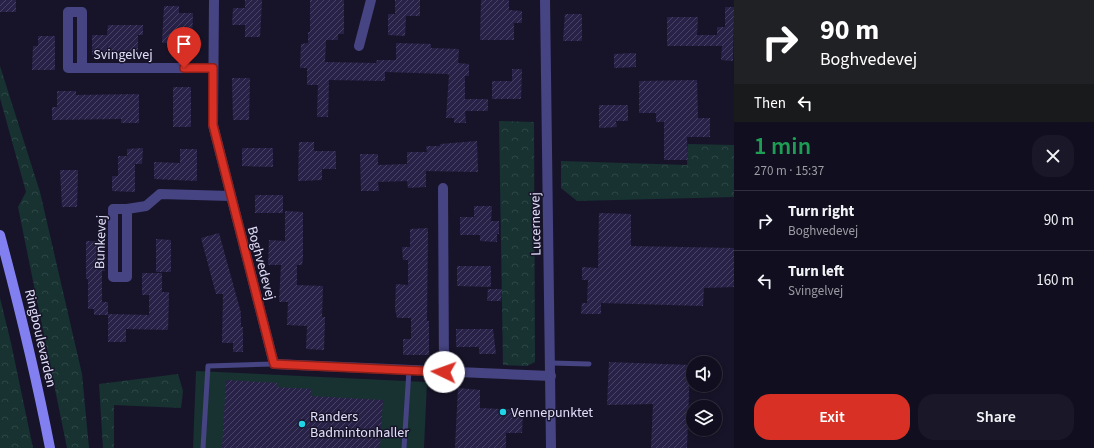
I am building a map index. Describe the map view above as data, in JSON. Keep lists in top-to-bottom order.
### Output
{
  "streets": {
    "main road": ["Ringboulevarden"],
    "street": [
      "Svingelvej",
      "Lucernevej",
      "Bunkevej",
      "Boghvedevej"
    ]
  },
  "crossings": [
    ["Svingelvej", "Boghvedevej"],
    ["Bunkevej", "Boghvedevej"]
  ],
  "places": ["Vennepunktet", "Randers Badmintonhaller"],
  "page": {
    "turn": ["90 m", "Boghvedevej"],
    "then": "Then",
    "heading": ["1 min", "270 m · 15:37"],
    "list": [
      {
        "name": "Turn right",
        "note": "Boghvedevej",
        "value": "90 m"
      },
      {
        "name": "Turn left",
        "note": "Svingelvej",
        "value": "160 m"
      }
    ],
    "buttons": ["Exit", "Share"]
  }
}
